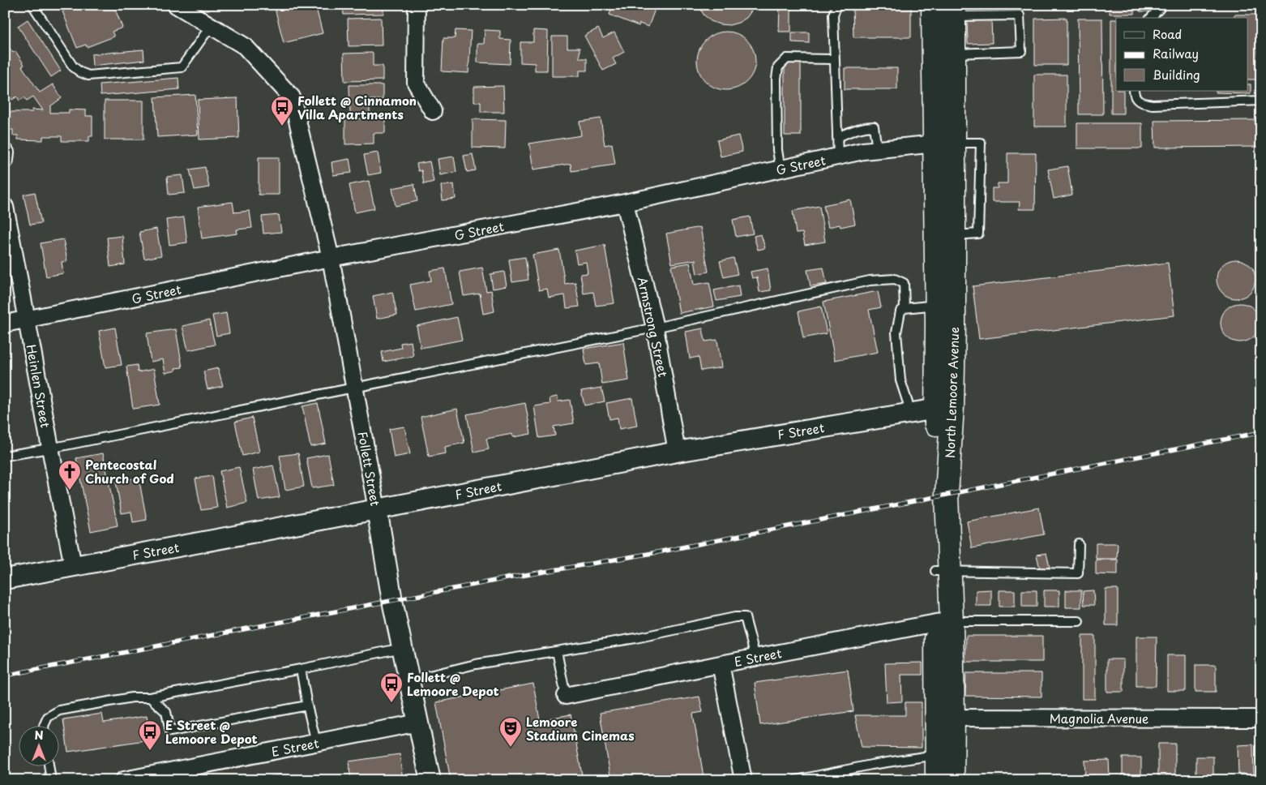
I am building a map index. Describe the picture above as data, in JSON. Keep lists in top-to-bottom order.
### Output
{
  "streets": {
    "main road": ["North Lemoore Avenue"],
    "street": [
      "G Street",
      "Armstrong Street",
      "Heinlen Street",
      "F Street",
      "Follett Street",
      "E Street",
      "Magnolia Avenue"
    ]
  },
  "crossings": [
    ["G Street", "Armstrong Street"],
    ["G Street", "Heinlen Street"],
    ["G Street", "North Lemoore Avenue"],
    ["G Street", "Follett Street"],
    ["Armstrong Street", "F Street"],
    ["Heinlen Street", "F Street"],
    ["North Lemoore Avenue", "F Street"],
    ["North Lemoore Avenue", "E Street"],
    ["North Lemoore Avenue", "Magnolia Avenue"],
    ["F Street", "Follett Street"],
    ["Follett Street", "E Street"]
  ],
  "places": {
    "bus stop": ["Follett @ Cinnamon Villa Apartments", "Follett @ Lemoore Depot", "E Street @ Lemoore Depot"],
    "church": ["Pentecostal Church of God"],
    "theatre": ["Lemoore Stadium Cinemas"]
  },
  "legend": ["Road", "Railway", "Building"],
  "north": "top"
}
